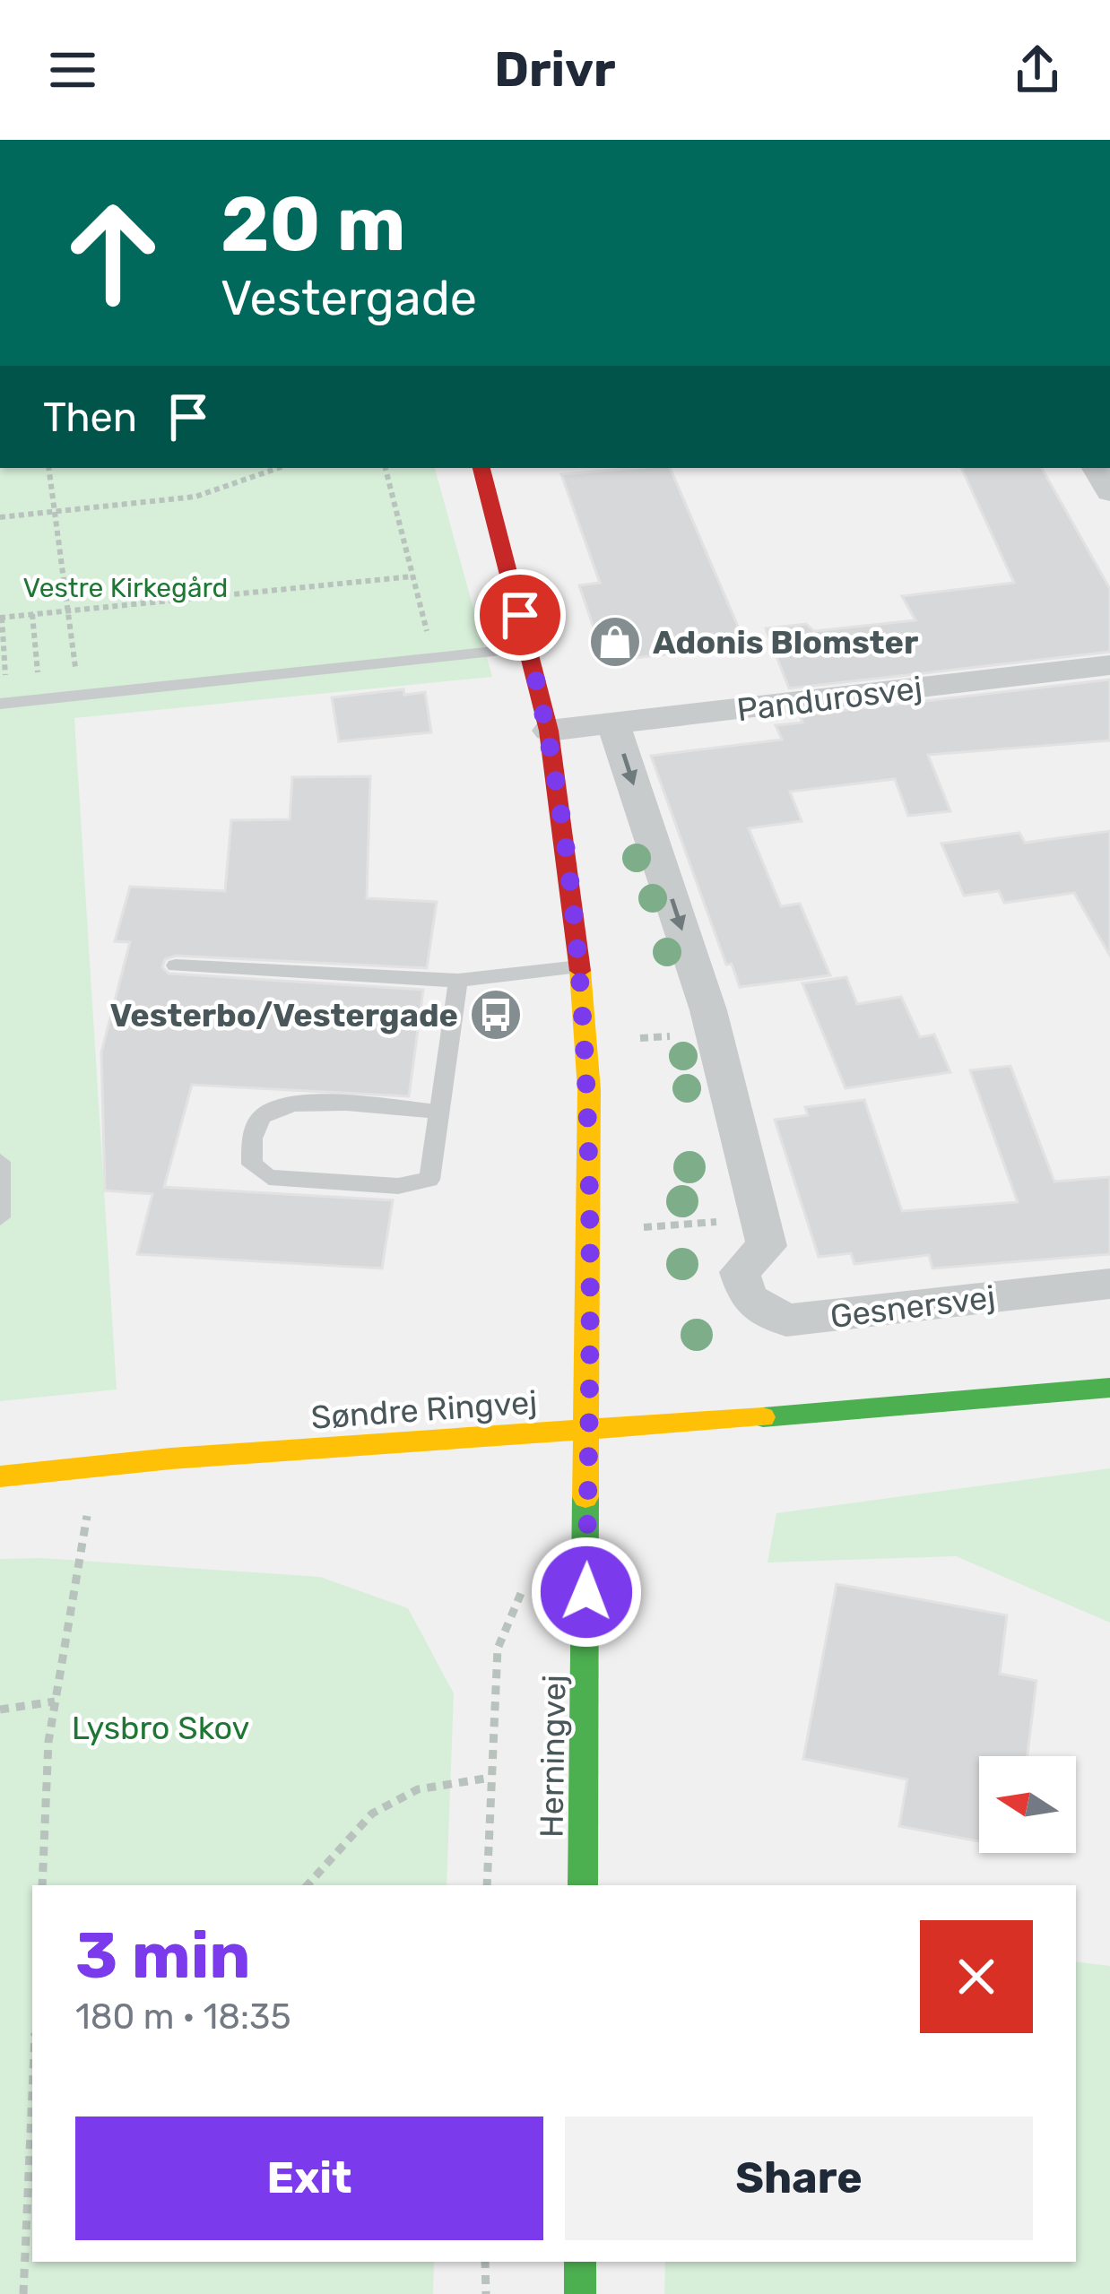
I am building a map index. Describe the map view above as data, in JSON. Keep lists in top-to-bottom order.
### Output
{
  "streets": {
    "street": [
      "Pandurosvej",
      "Gesnersvej",
      "Søndre Ringvej",
      "Herningvej"
    ]
  },
  "crossings": [
    ["Pandurosvej", "Herningvej"],
    ["Søndre Ringvej", "Herningvej"]
  ],
  "parks": ["Vestre Kirkegård", "Lysbro Skov"],
  "places": {
    "shop": ["Adonis Blomster"],
    "bus stop": ["Vesterbo/Vestergade"]
  },
  "north": "left",
  "page": {
    "header": "Drivr",
    "turn": ["20 m", "Vestergade"],
    "then": "Then",
    "heading": ["3 min", "180 m · 18:35"],
    "buttons": ["Exit", "Share"]
  }
}
